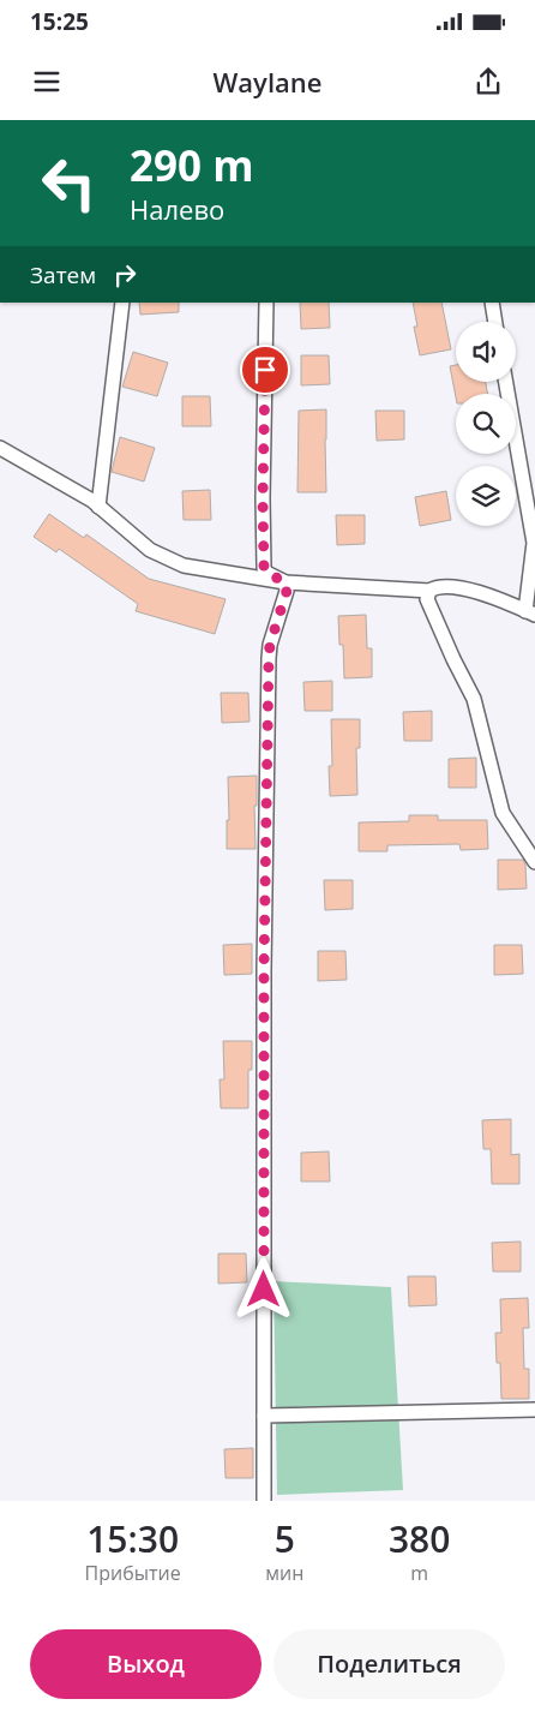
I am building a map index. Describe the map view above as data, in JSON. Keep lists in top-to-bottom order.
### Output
{
  "page": {
    "status": "15:25",
    "header": "Waylane",
    "turn": ["290 m", "Налево"],
    "then": "Затем",
    "eta": [
      "15:30",
      "Прибытие",
      "5",
      "мин",
      "380",
      "m"
    ],
    "buttons": ["Выход", "Поделиться"]
  }
}
